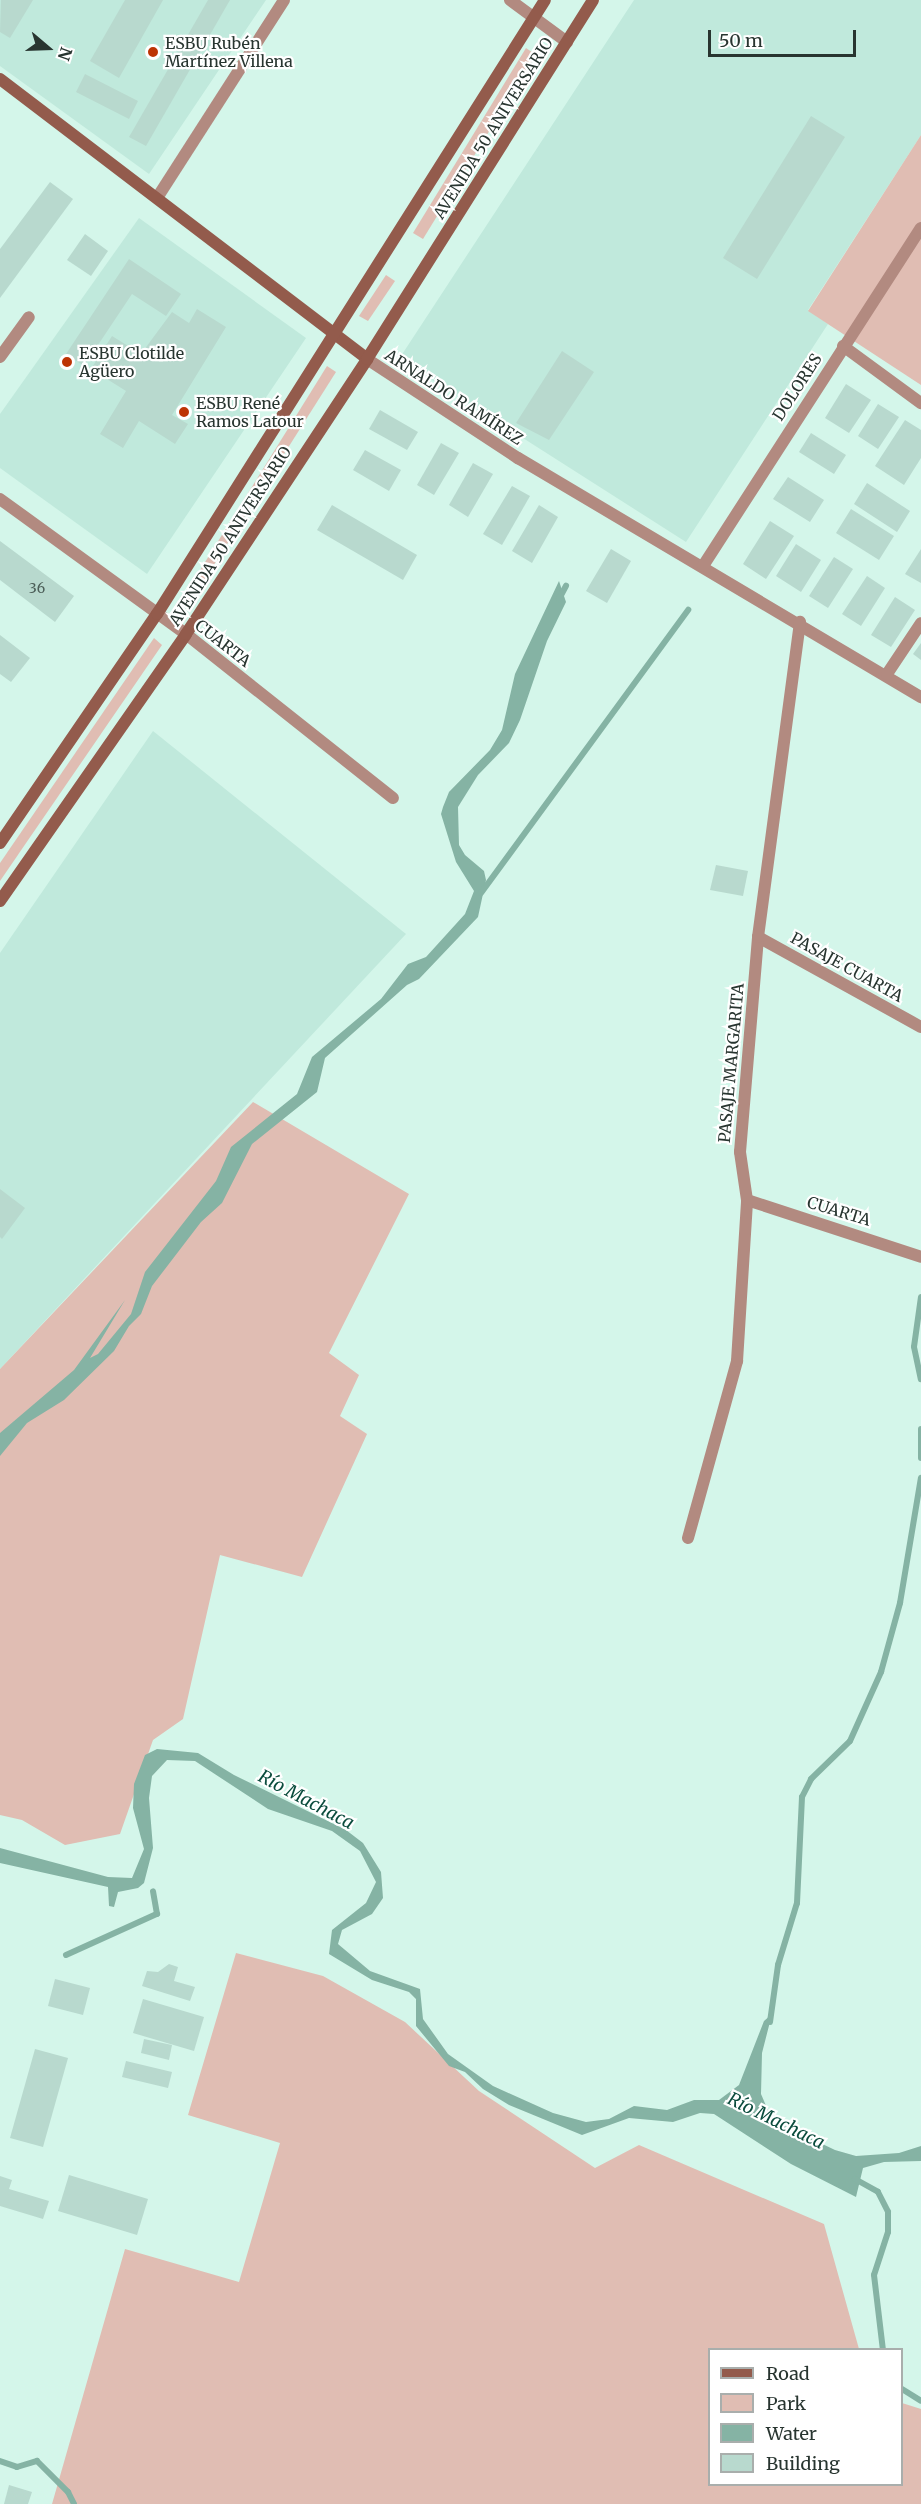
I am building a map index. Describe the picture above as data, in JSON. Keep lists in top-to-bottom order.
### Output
{
  "streets": {
    "main road": ["AVENIDA 50 ANIVERSARIO", "ARNALDO RAMÍREZ"],
    "street": [
      "DOLORES",
      "CUARTA",
      "PASAJE CUARTA",
      "PASAJE MARGARITA"
    ]
  },
  "crossings": [
    ["AVENIDA 50 ANIVERSARIO", "ARNALDO RAMÍREZ"],
    ["AVENIDA 50 ANIVERSARIO", "CUARTA"],
    ["DOLORES", "ARNALDO RAMÍREZ"],
    ["ARNALDO RAMÍREZ", "PASAJE MARGARITA"],
    ["CUARTA", "PASAJE MARGARITA"],
    ["PASAJE CUARTA", "PASAJE MARGARITA"]
  ],
  "water": ["Río Machaca"],
  "places": ["ESBU Rubén Martínez Villena", "ESBU Clotilde Agüero", "ESBU René Ramos Latour"],
  "house_numbers": ["36"],
  "legend": [
    "Road",
    "Park",
    "Water",
    "Building"
  ],
  "scale_bar": "50 m",
  "north": "right"
}
